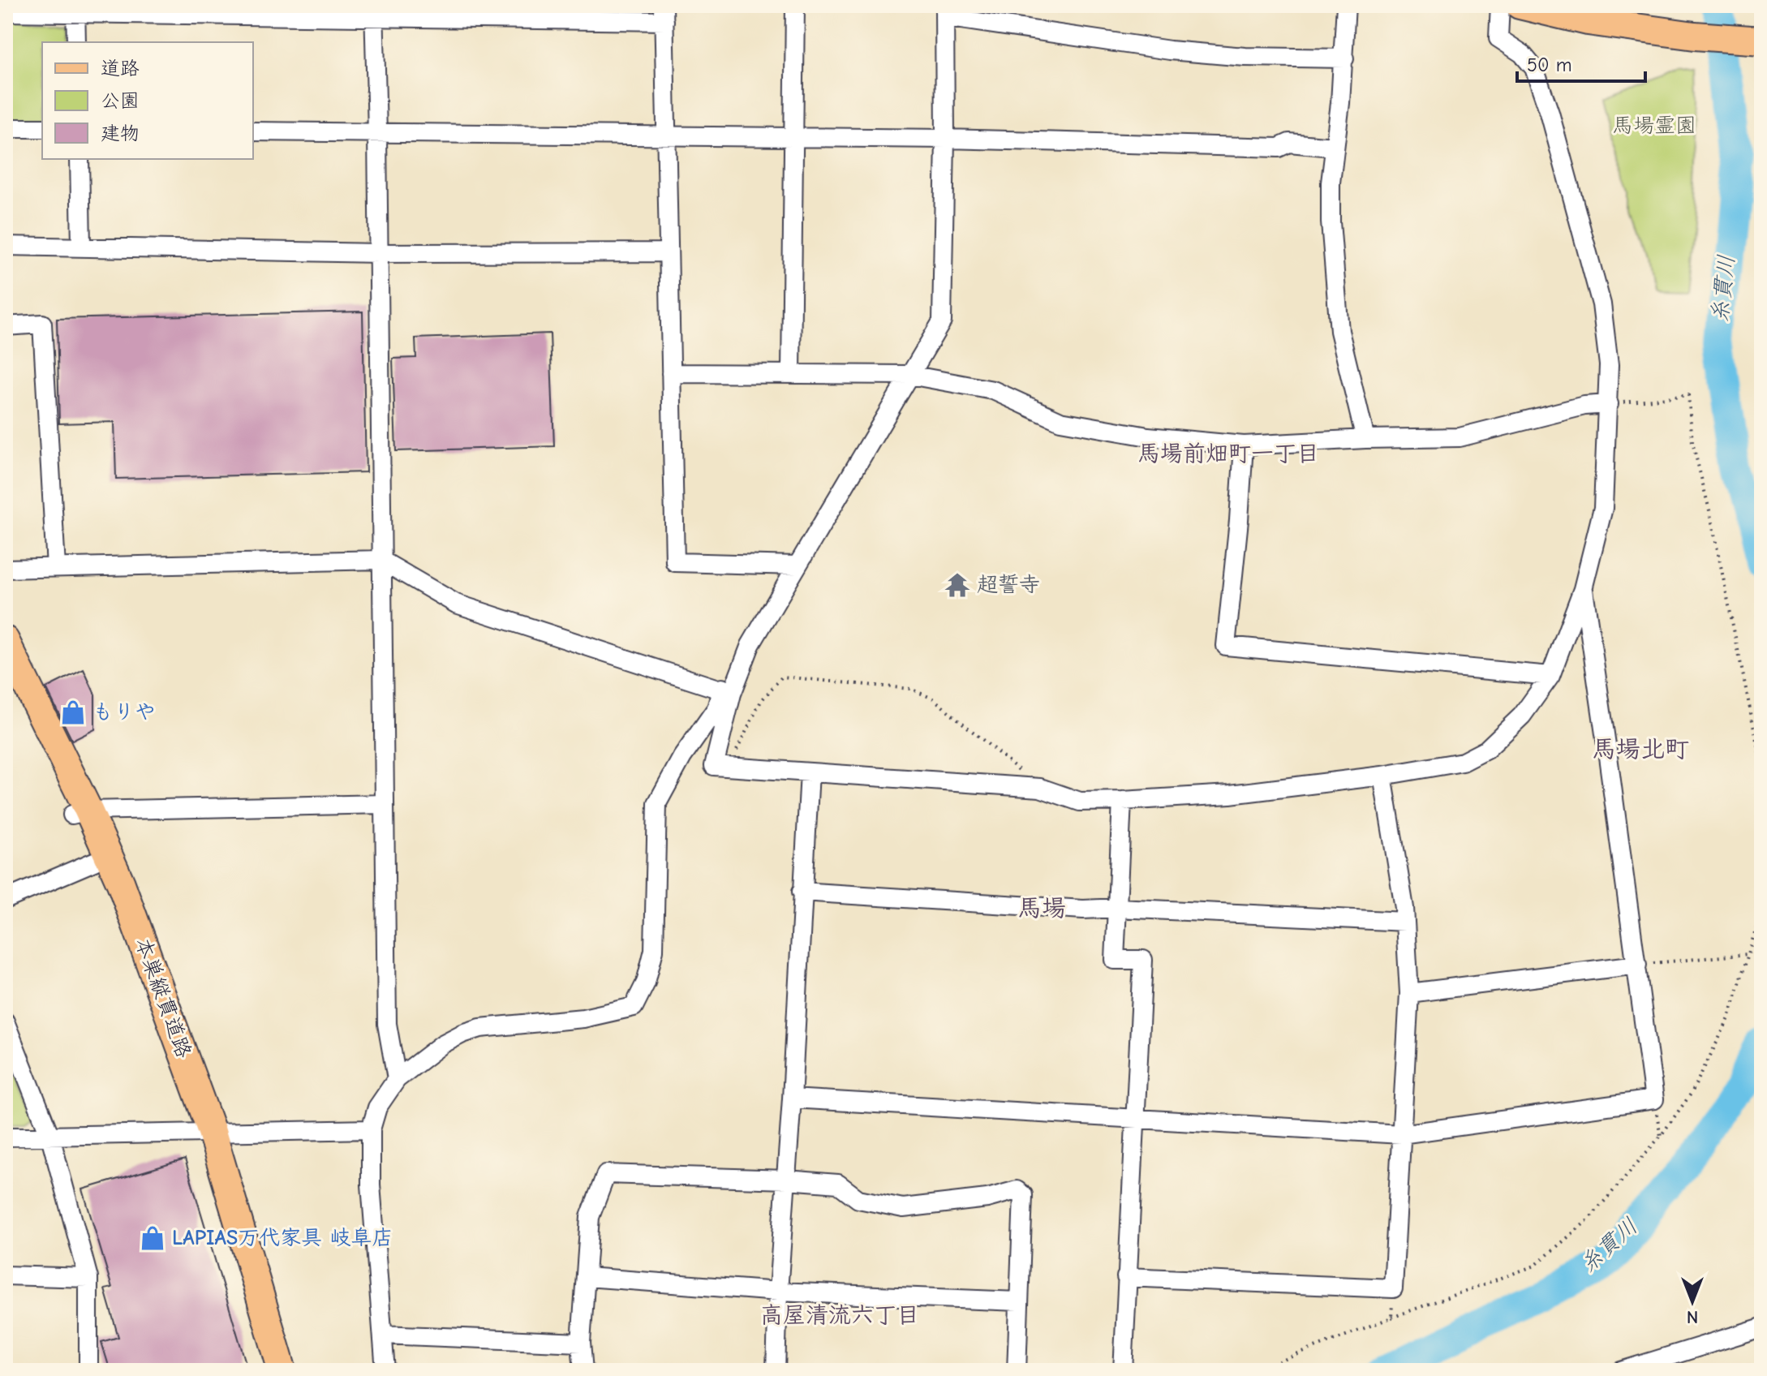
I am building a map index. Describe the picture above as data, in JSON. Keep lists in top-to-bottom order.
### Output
{
  "streets": {
    "main road": ["本巣縦貫道路"]
  },
  "districts": [
    "馬場前畑町一丁目",
    "馬場北町",
    "馬場",
    "高屋清流六丁目"
  ],
  "water": ["糸貫川"],
  "parks": ["馬場霊園"],
  "places": {
    "temple": ["超誓寺"],
    "shop": ["もりや", "LAPIAS万代家具 岐阜店"]
  },
  "legend": ["道路", "公園", "建物"],
  "scale_bar": "50 m",
  "north": "bottom"
}
